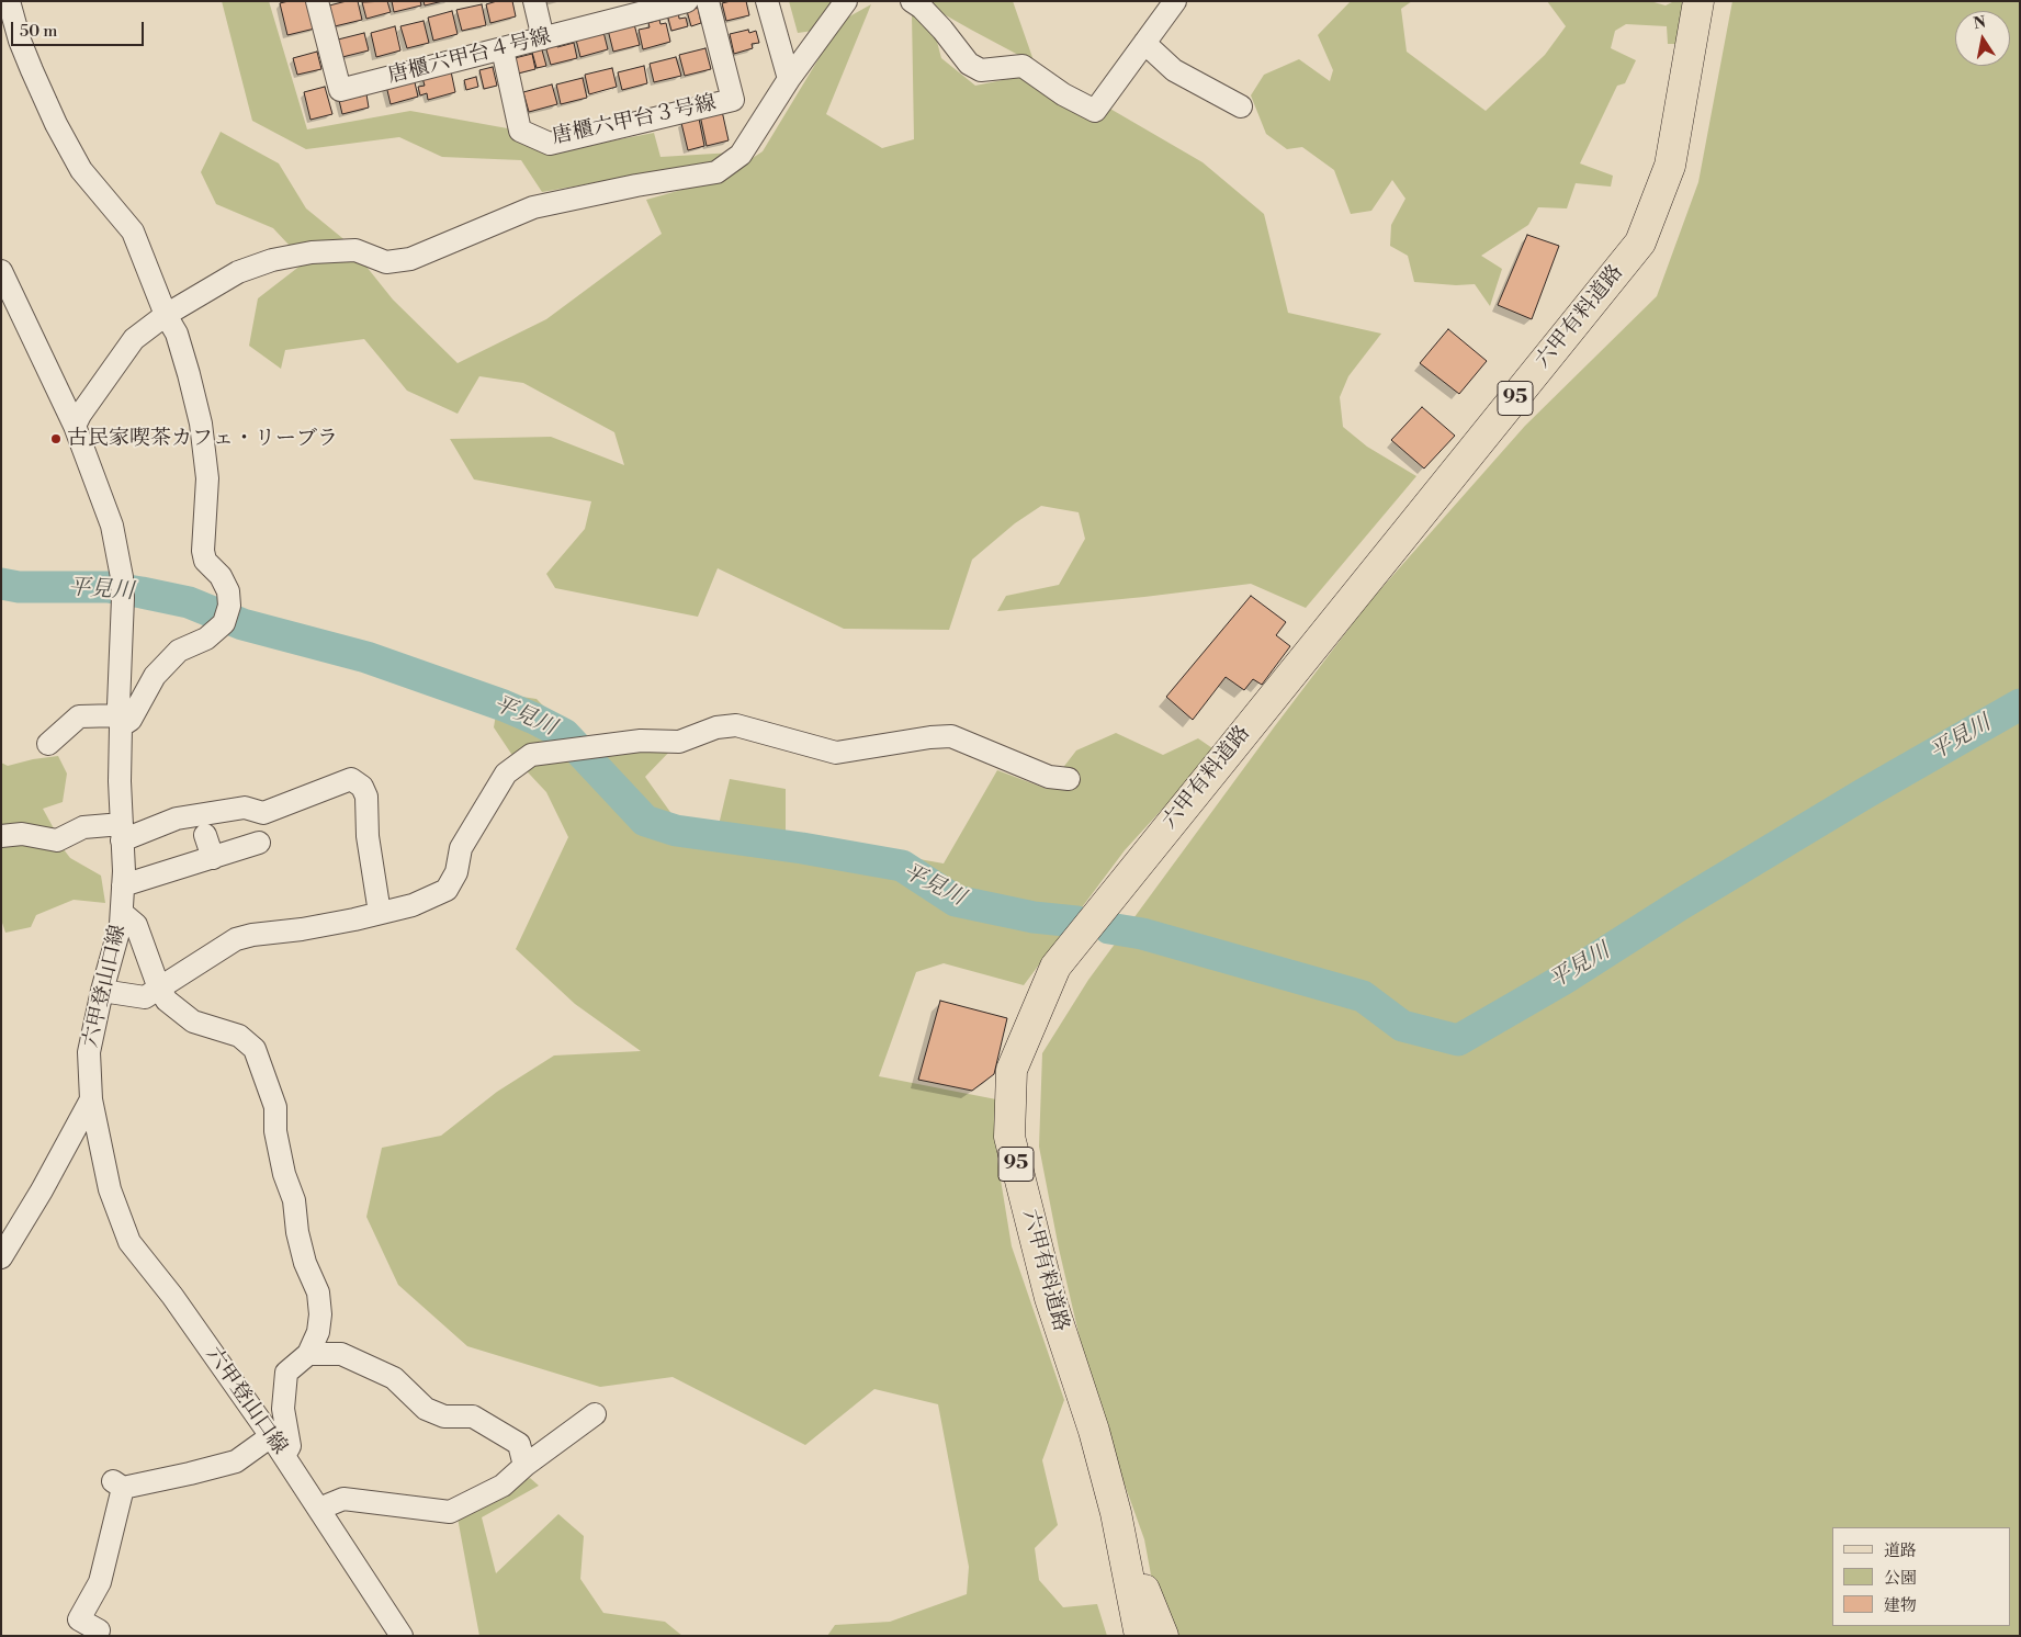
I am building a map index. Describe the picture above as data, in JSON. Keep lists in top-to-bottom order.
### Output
{
  "streets": {
    "main road": ["六甲有料道路", "95"],
    "street": ["唐櫃六甲台４号線", "唐櫃六甲台３号線", "六甲登山口線"]
  },
  "crossings": [
    ["唐櫃六甲台４号線", "唐櫃六甲台３号線"],
    ["六甲有料道路", "95"]
  ],
  "water": ["平見川"],
  "places": ["古民家喫茶カフェ・リーブラ"],
  "legend": ["道路", "公園", "建物"],
  "scale_bar": "50 m",
  "north": "top"
}
